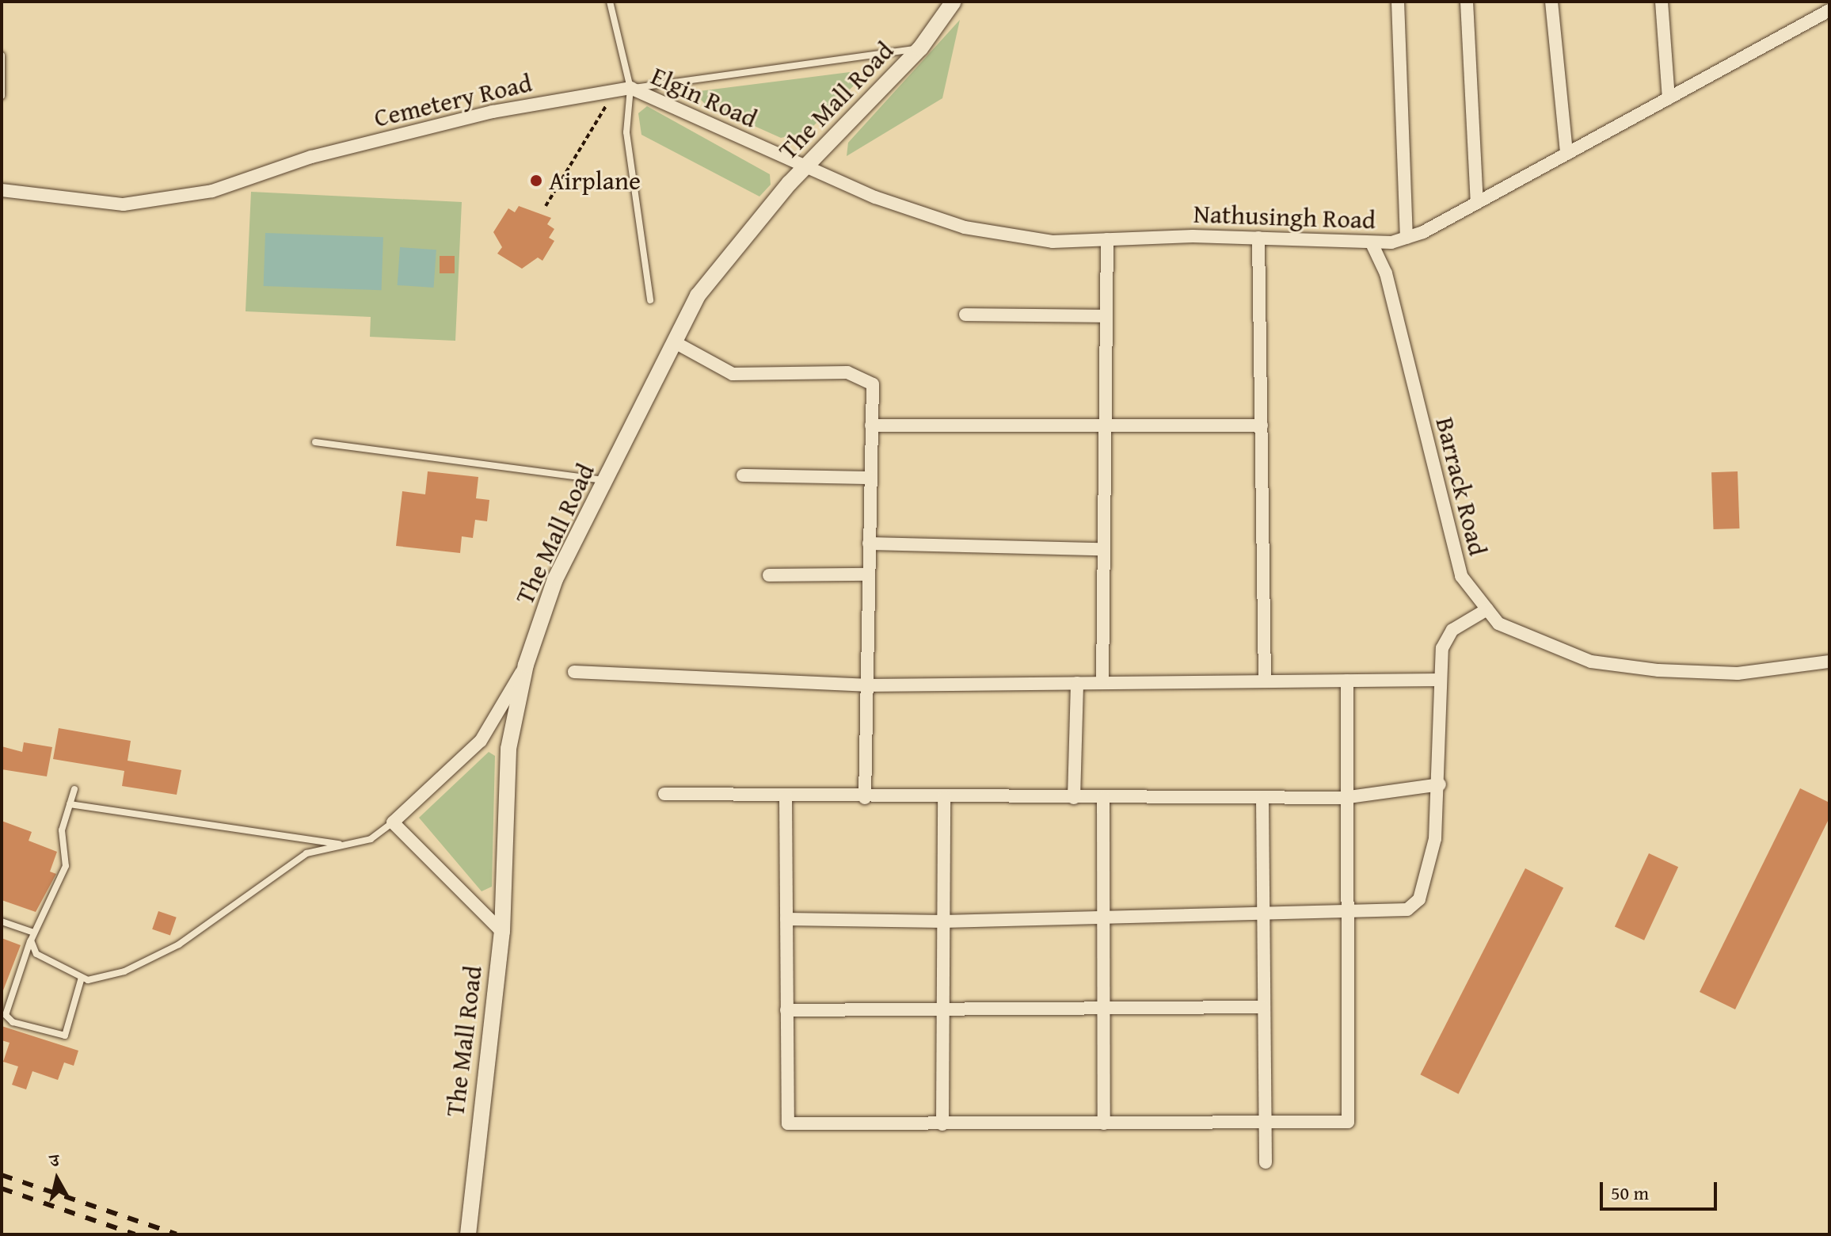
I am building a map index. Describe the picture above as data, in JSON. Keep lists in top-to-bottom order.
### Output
{
  "streets": {
    "street": [
      "Elgin Road",
      "Cemetery Road",
      "The Mall Road",
      "Nathusingh Road",
      "Barrack Road"
    ]
  },
  "crossings": [
    ["Elgin Road", "Cemetery Road"],
    ["Elgin Road", "The Mall Road"],
    ["Elgin Road", "Nathusingh Road"],
    ["Cemetery Road", "The Mall Road"],
    ["The Mall Road", "Nathusingh Road"],
    ["Nathusingh Road", "Barrack Road"]
  ],
  "places": ["Airplane"],
  "scale_bar": "50 m",
  "north": "top"
}
